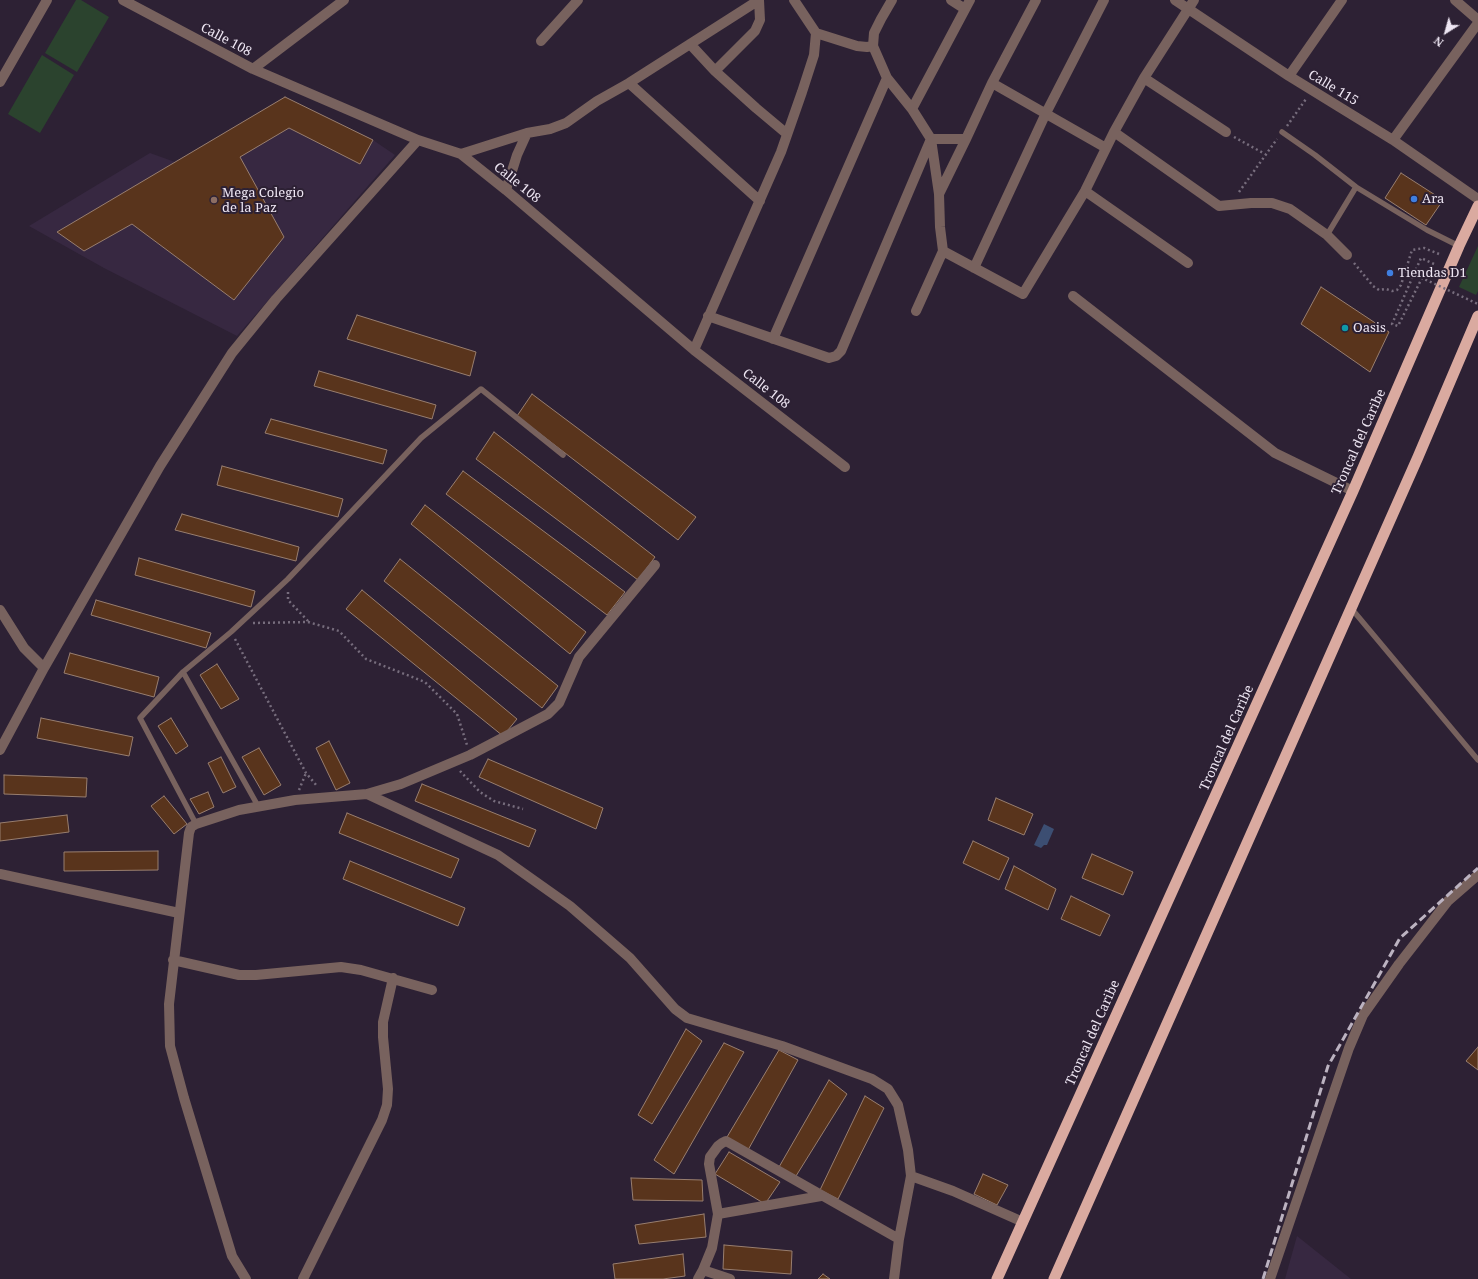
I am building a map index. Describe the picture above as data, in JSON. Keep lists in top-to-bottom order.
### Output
{
  "streets": {
    "highway": ["Troncal del Caribe"],
    "street": ["Calle 108", "Calle 115"]
  },
  "places": [
    "Ara",
    "Mega Colegio de la Paz",
    "Tiendas D1",
    "Oasis"
  ],
  "north": "bottom left"
}
